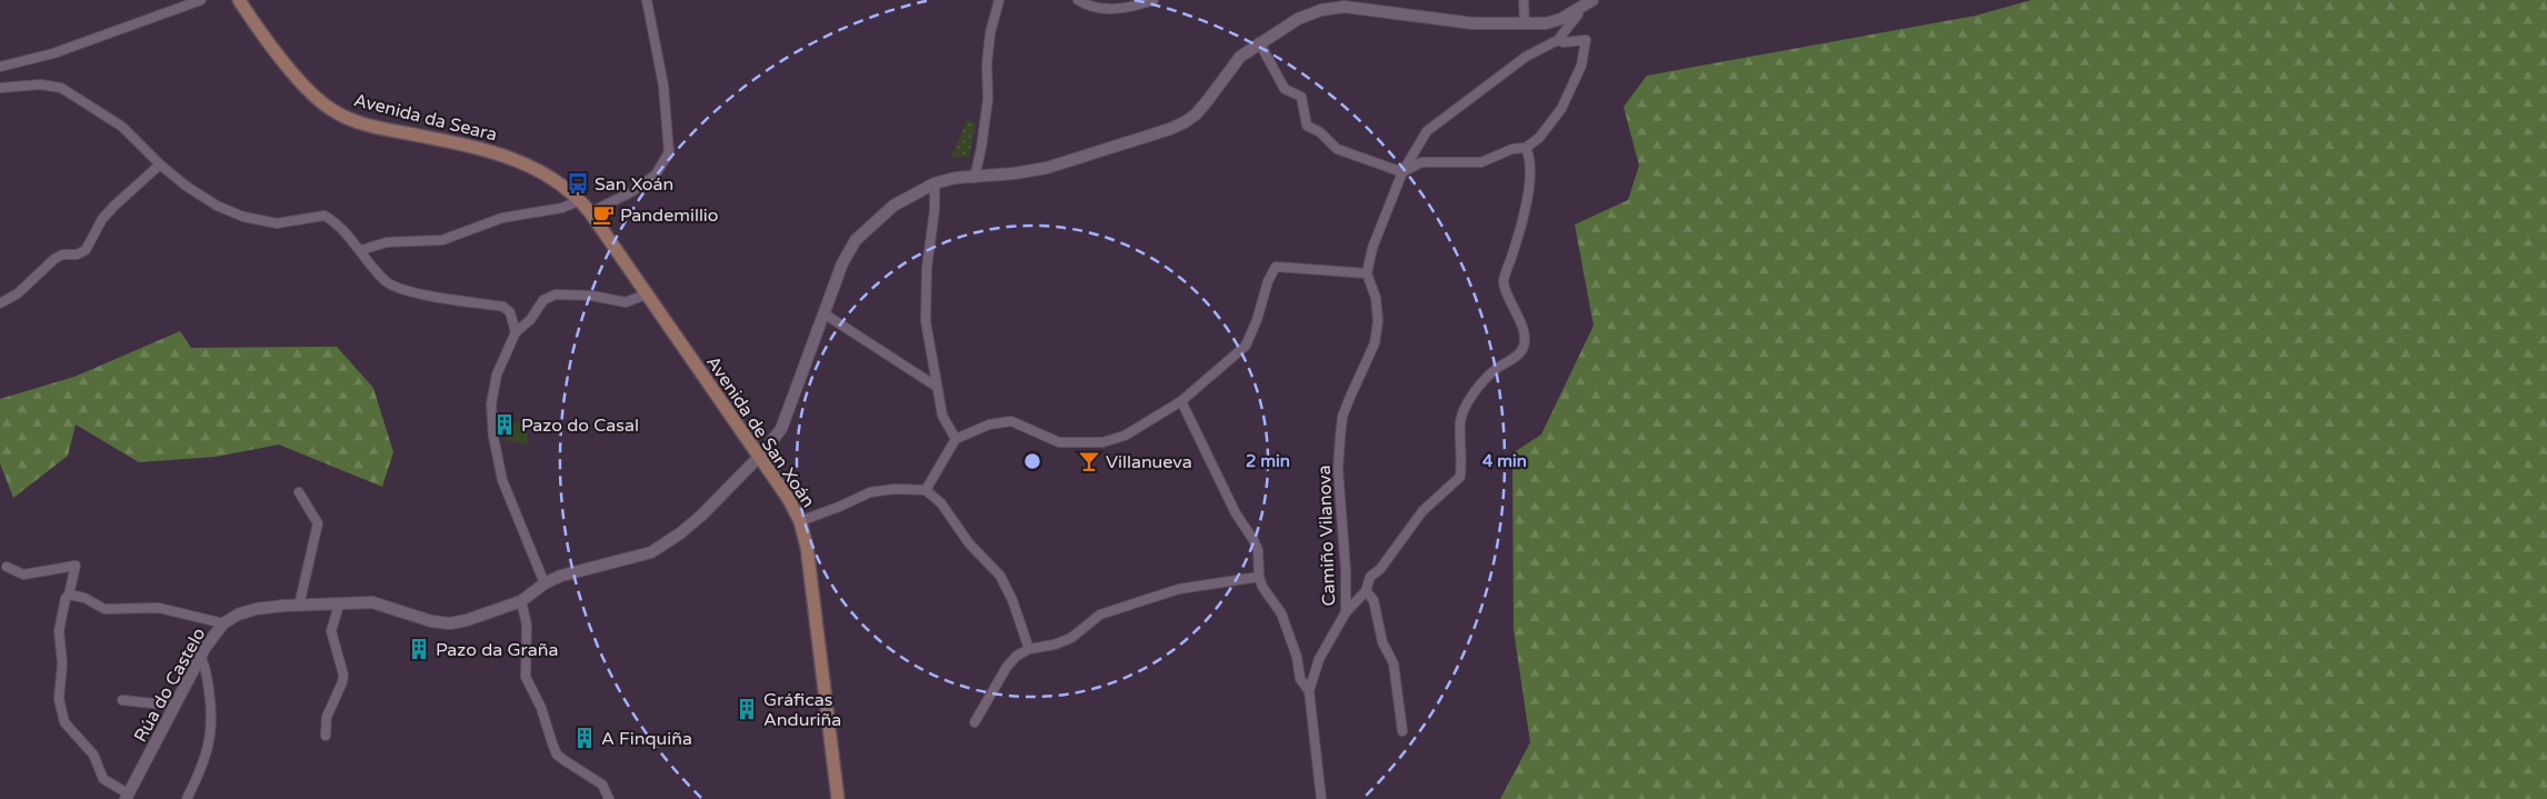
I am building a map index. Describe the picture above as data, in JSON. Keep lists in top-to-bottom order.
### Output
{
  "streets": {
    "main road": ["Avenida da Seara", "Avenida de San Xoán"],
    "street": ["Camiño Vilanova", "Rúa do Castelo"]
  },
  "crossings": [
    ["Avenida da Seara", "Avenida de San Xoán"],
    ["Avenida de San Xoán", "Rúa do Castelo"]
  ],
  "places": {
    "bus stop": ["San Xoán"],
    "cafe": ["Pandemillio"],
    "building": [
      "Pazo do Casal",
      "Pazo da Graña",
      "Gráficas Anduriña",
      "A Finquiña"
    ],
    "bar": ["Villanueva"]
  },
  "rings": ["2 min", "4 min"]
}
